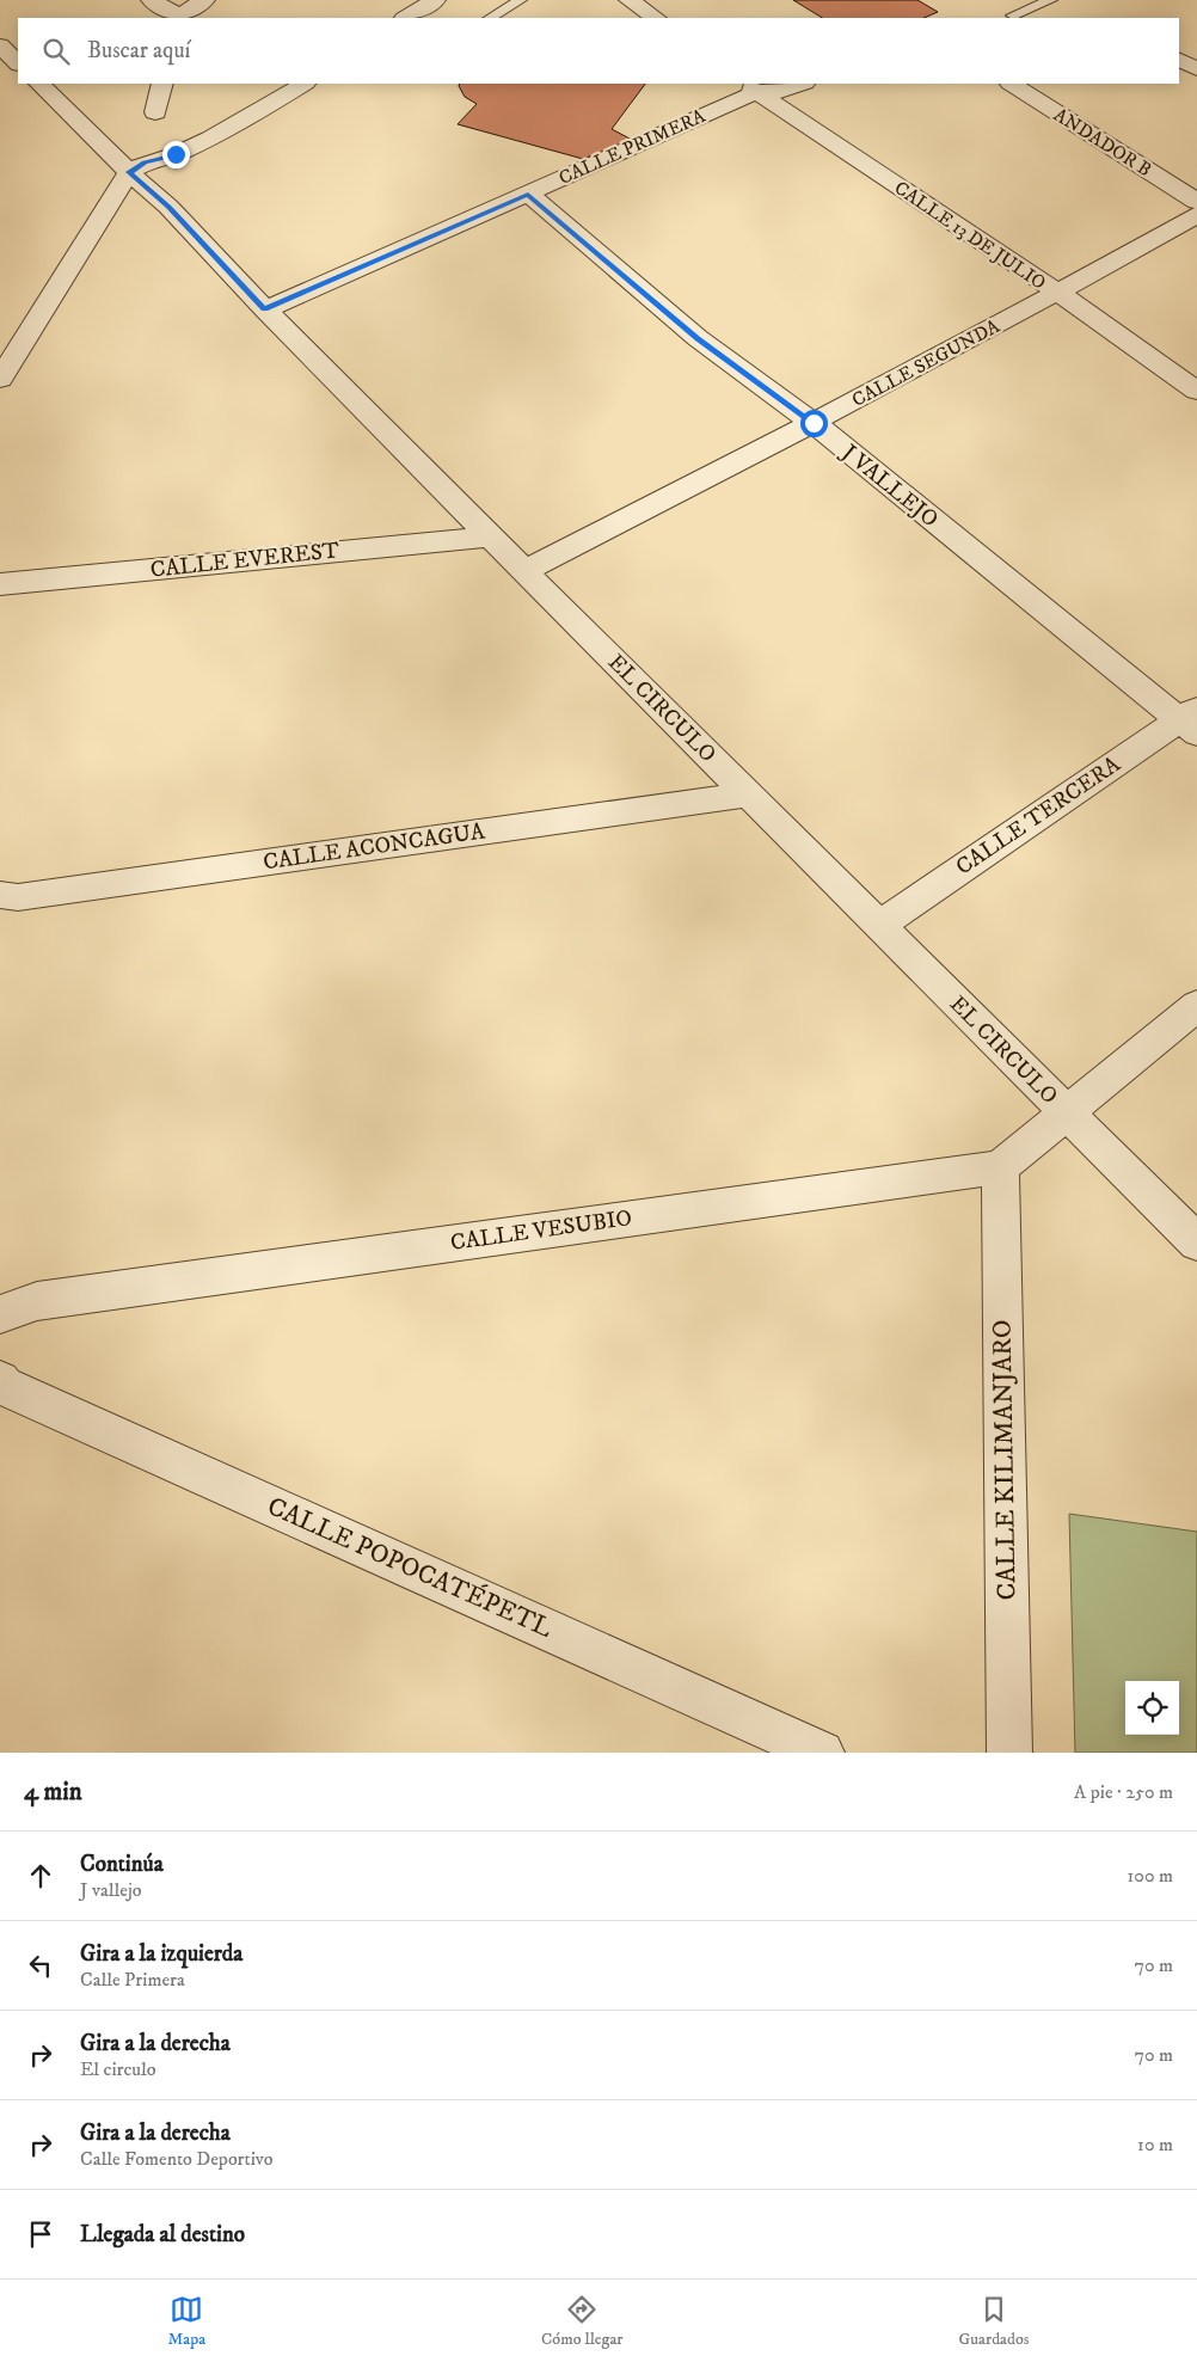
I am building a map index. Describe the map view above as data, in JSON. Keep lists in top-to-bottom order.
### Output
{
  "streets": {
    "street": [
      "ANDADOR B",
      "CALLE PRIMERA",
      "CALLE 13 DE JULIO",
      "CALLE SEGUNDA",
      "J VALLEJO",
      "CALLE EVEREST",
      "EL CIRCULO",
      "CALLE TERCERA",
      "CALLE ACONCAGUA",
      "CALLE VESUBIO",
      "CALLE KILIMANJARO",
      "CALLE POPOCATÉPETL"
    ]
  },
  "crossings": [
    ["CALLE PRIMERA", "CALLE 13 DE JULIO"],
    ["CALLE PRIMERA", "J VALLEJO"],
    ["CALLE PRIMERA", "EL CIRCULO"],
    ["CALLE 13 DE JULIO", "CALLE SEGUNDA"],
    ["CALLE SEGUNDA", "J VALLEJO"],
    ["CALLE SEGUNDA", "EL CIRCULO"],
    ["J VALLEJO", "CALLE TERCERA"],
    ["CALLE EVEREST", "EL CIRCULO"],
    ["EL CIRCULO", "CALLE TERCERA"],
    ["EL CIRCULO", "CALLE ACONCAGUA"],
    ["CALLE VESUBIO", "CALLE KILIMANJARO"]
  ],
  "page": {
    "search": "Buscar aquí",
    "heading": ["4 min", "A pie · 250 m"],
    "list": [
      ["Continúa", "J vallejo", "100 m"],
      ["Gira a la izquierda", "Calle Primera", "70 m"],
      ["Gira a la derecha", "El circulo", "70 m"],
      ["Gira a la derecha", "Calle Fomento Deportivo", "10 m"],
      "Llegada al destino"
    ],
    "nav": ["Mapa", "Cómo llegar", "Guardados"]
  }
}
